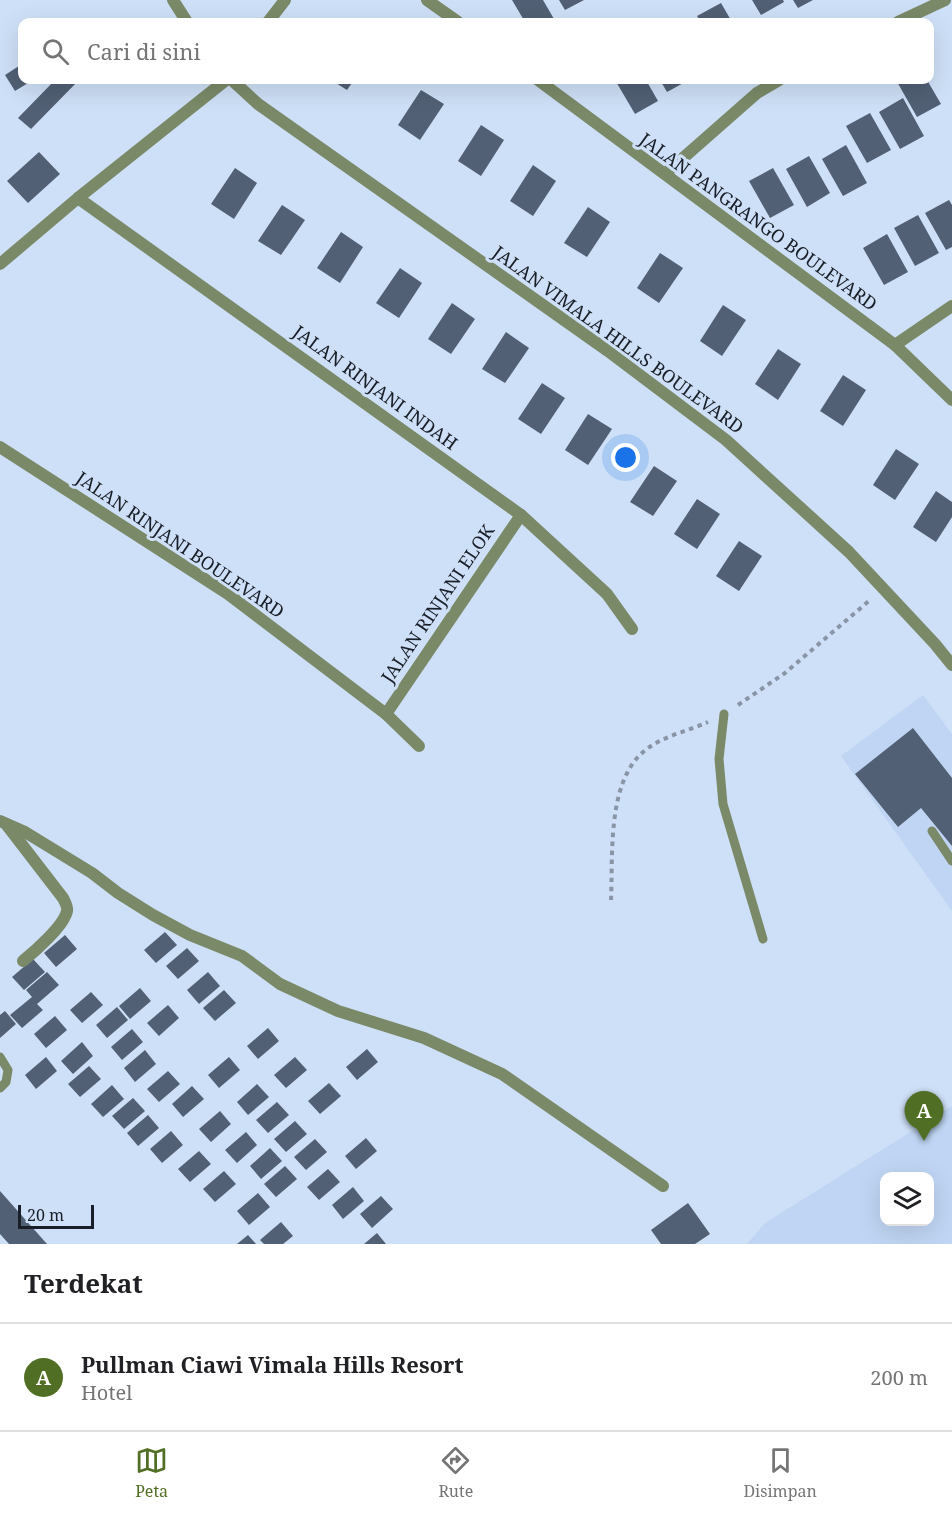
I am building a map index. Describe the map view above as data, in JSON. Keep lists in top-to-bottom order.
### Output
{
  "streets": {
    "street": [
      "JALAN PANGRANGO BOULEVARD",
      "JALAN VIMALA HILLS BOULEVARD",
      "JALAN RINJANI INDAH",
      "JALAN RINJANI BOULEVARD",
      "JALAN RINJANI ELOK"
    ]
  },
  "crossings": [
    ["JALAN RINJANI INDAH", "JALAN RINJANI ELOK"],
    ["JALAN RINJANI BOULEVARD", "JALAN RINJANI ELOK"]
  ],
  "scale_bar": "20 m",
  "page": {
    "search": "Cari di sini",
    "pins": "A",
    "scale": "20 m",
    "heading": "Terdekat",
    "list": [
      {
        "mark": "A",
        "name": "Pullman Ciawi Vimala Hills Resort",
        "note": "Hotel",
        "value": "200 m"
      }
    ],
    "nav": ["Peta", "Rute", "Disimpan"]
  }
}
